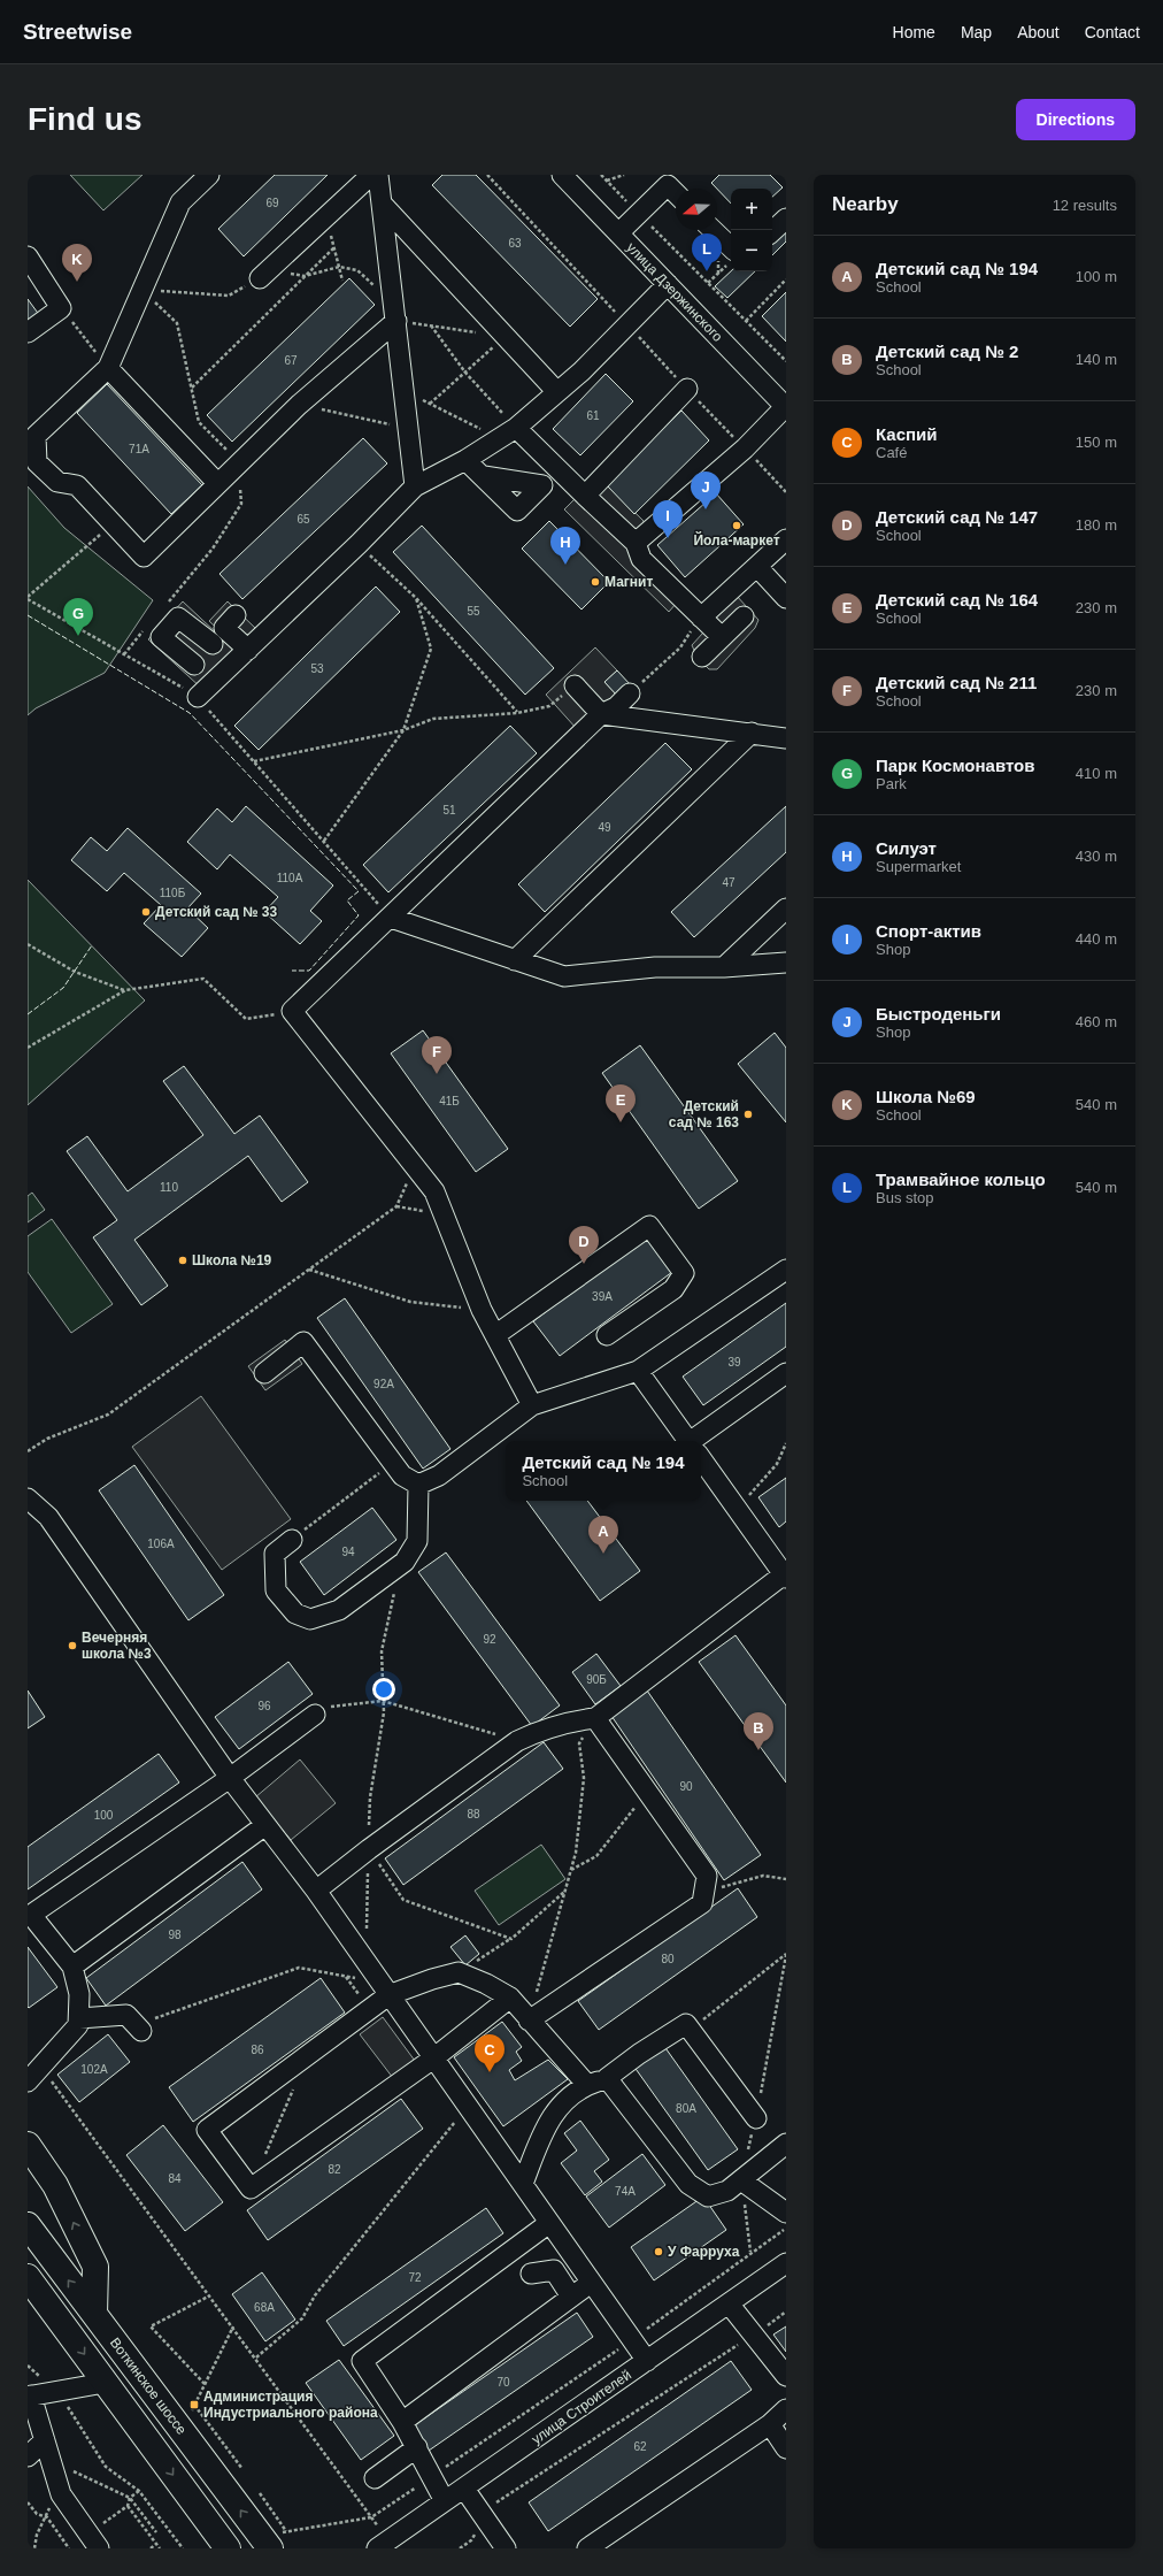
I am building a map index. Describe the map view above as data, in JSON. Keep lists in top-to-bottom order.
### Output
{
  "streets": {
    "main road": ["Воткинское шоссе"],
    "street": ["улица Дзержинского", "улица Строителей"]
  },
  "places": {
    "other": [
      "Йола-маркет",
      "Магнит",
      "Детский сад № 33",
      "Детский сад № 163",
      "Школа №19",
      "Вечерняя школа №3",
      "У Фарруха"
    ],
    "transit": ["Администрация Индустриального района"]
  },
  "house_numbers": [
    "69",
    "63",
    "67",
    "61",
    "71А",
    "65",
    "55",
    "53",
    "51",
    "49",
    "110А",
    "47",
    "110Б",
    "41Б",
    "110",
    "39А",
    "39",
    "92А",
    "106А",
    "94",
    "92",
    "90Б",
    "96",
    "90",
    "88",
    "100",
    "98",
    "80",
    "86",
    "102А",
    "80А",
    "82",
    "84",
    "74А",
    "72",
    "68А",
    "70",
    "62"
  ],
  "north": "left",
  "page": {
    "header": "Streetwise",
    "nav": [
      "Home",
      "Map",
      "About",
      "Contact"
    ],
    "buttons": "Directions",
    "title": "Find us",
    "heading": ["Nearby", "12 results"],
    "map_buttons": ["+", "−"],
    "pins": [
      "L",
      "K",
      "J",
      "I",
      "H",
      "G",
      "F",
      "E",
      "D",
      "A",
      "B",
      "C"
    ],
    "list": [
      {
        "mark": "A",
        "name": "Детский сад № 194",
        "note": "School",
        "value": "100 m"
      },
      {
        "mark": "B",
        "name": "Детский сад № 2",
        "note": "School",
        "value": "140 m"
      },
      {
        "mark": "C",
        "name": "Каспий",
        "note": "Café",
        "value": "150 m"
      },
      {
        "mark": "D",
        "name": "Детский сад № 147",
        "note": "School",
        "value": "180 m"
      },
      {
        "mark": "E",
        "name": "Детский сад № 164",
        "note": "School",
        "value": "230 m"
      },
      {
        "mark": "F",
        "name": "Детский сад № 211",
        "note": "School",
        "value": "230 m"
      },
      {
        "mark": "G",
        "name": "Парк Космонавтов",
        "note": "Park",
        "value": "410 m"
      },
      {
        "mark": "H",
        "name": "Силуэт",
        "note": "Supermarket",
        "value": "430 m"
      },
      {
        "mark": "I",
        "name": "Спорт-актив",
        "note": "Shop",
        "value": "440 m"
      },
      {
        "mark": "J",
        "name": "Быстроденьги",
        "note": "Shop",
        "value": "460 m"
      },
      {
        "mark": "K",
        "name": "Школа №69",
        "note": "School",
        "value": "540 m"
      },
      {
        "mark": "L",
        "name": "Трамвайное кольцо",
        "note": "Bus stop",
        "value": "540 m"
      }
    ],
    "popup": ["Детский сад № 194", "School"]
  }
}
